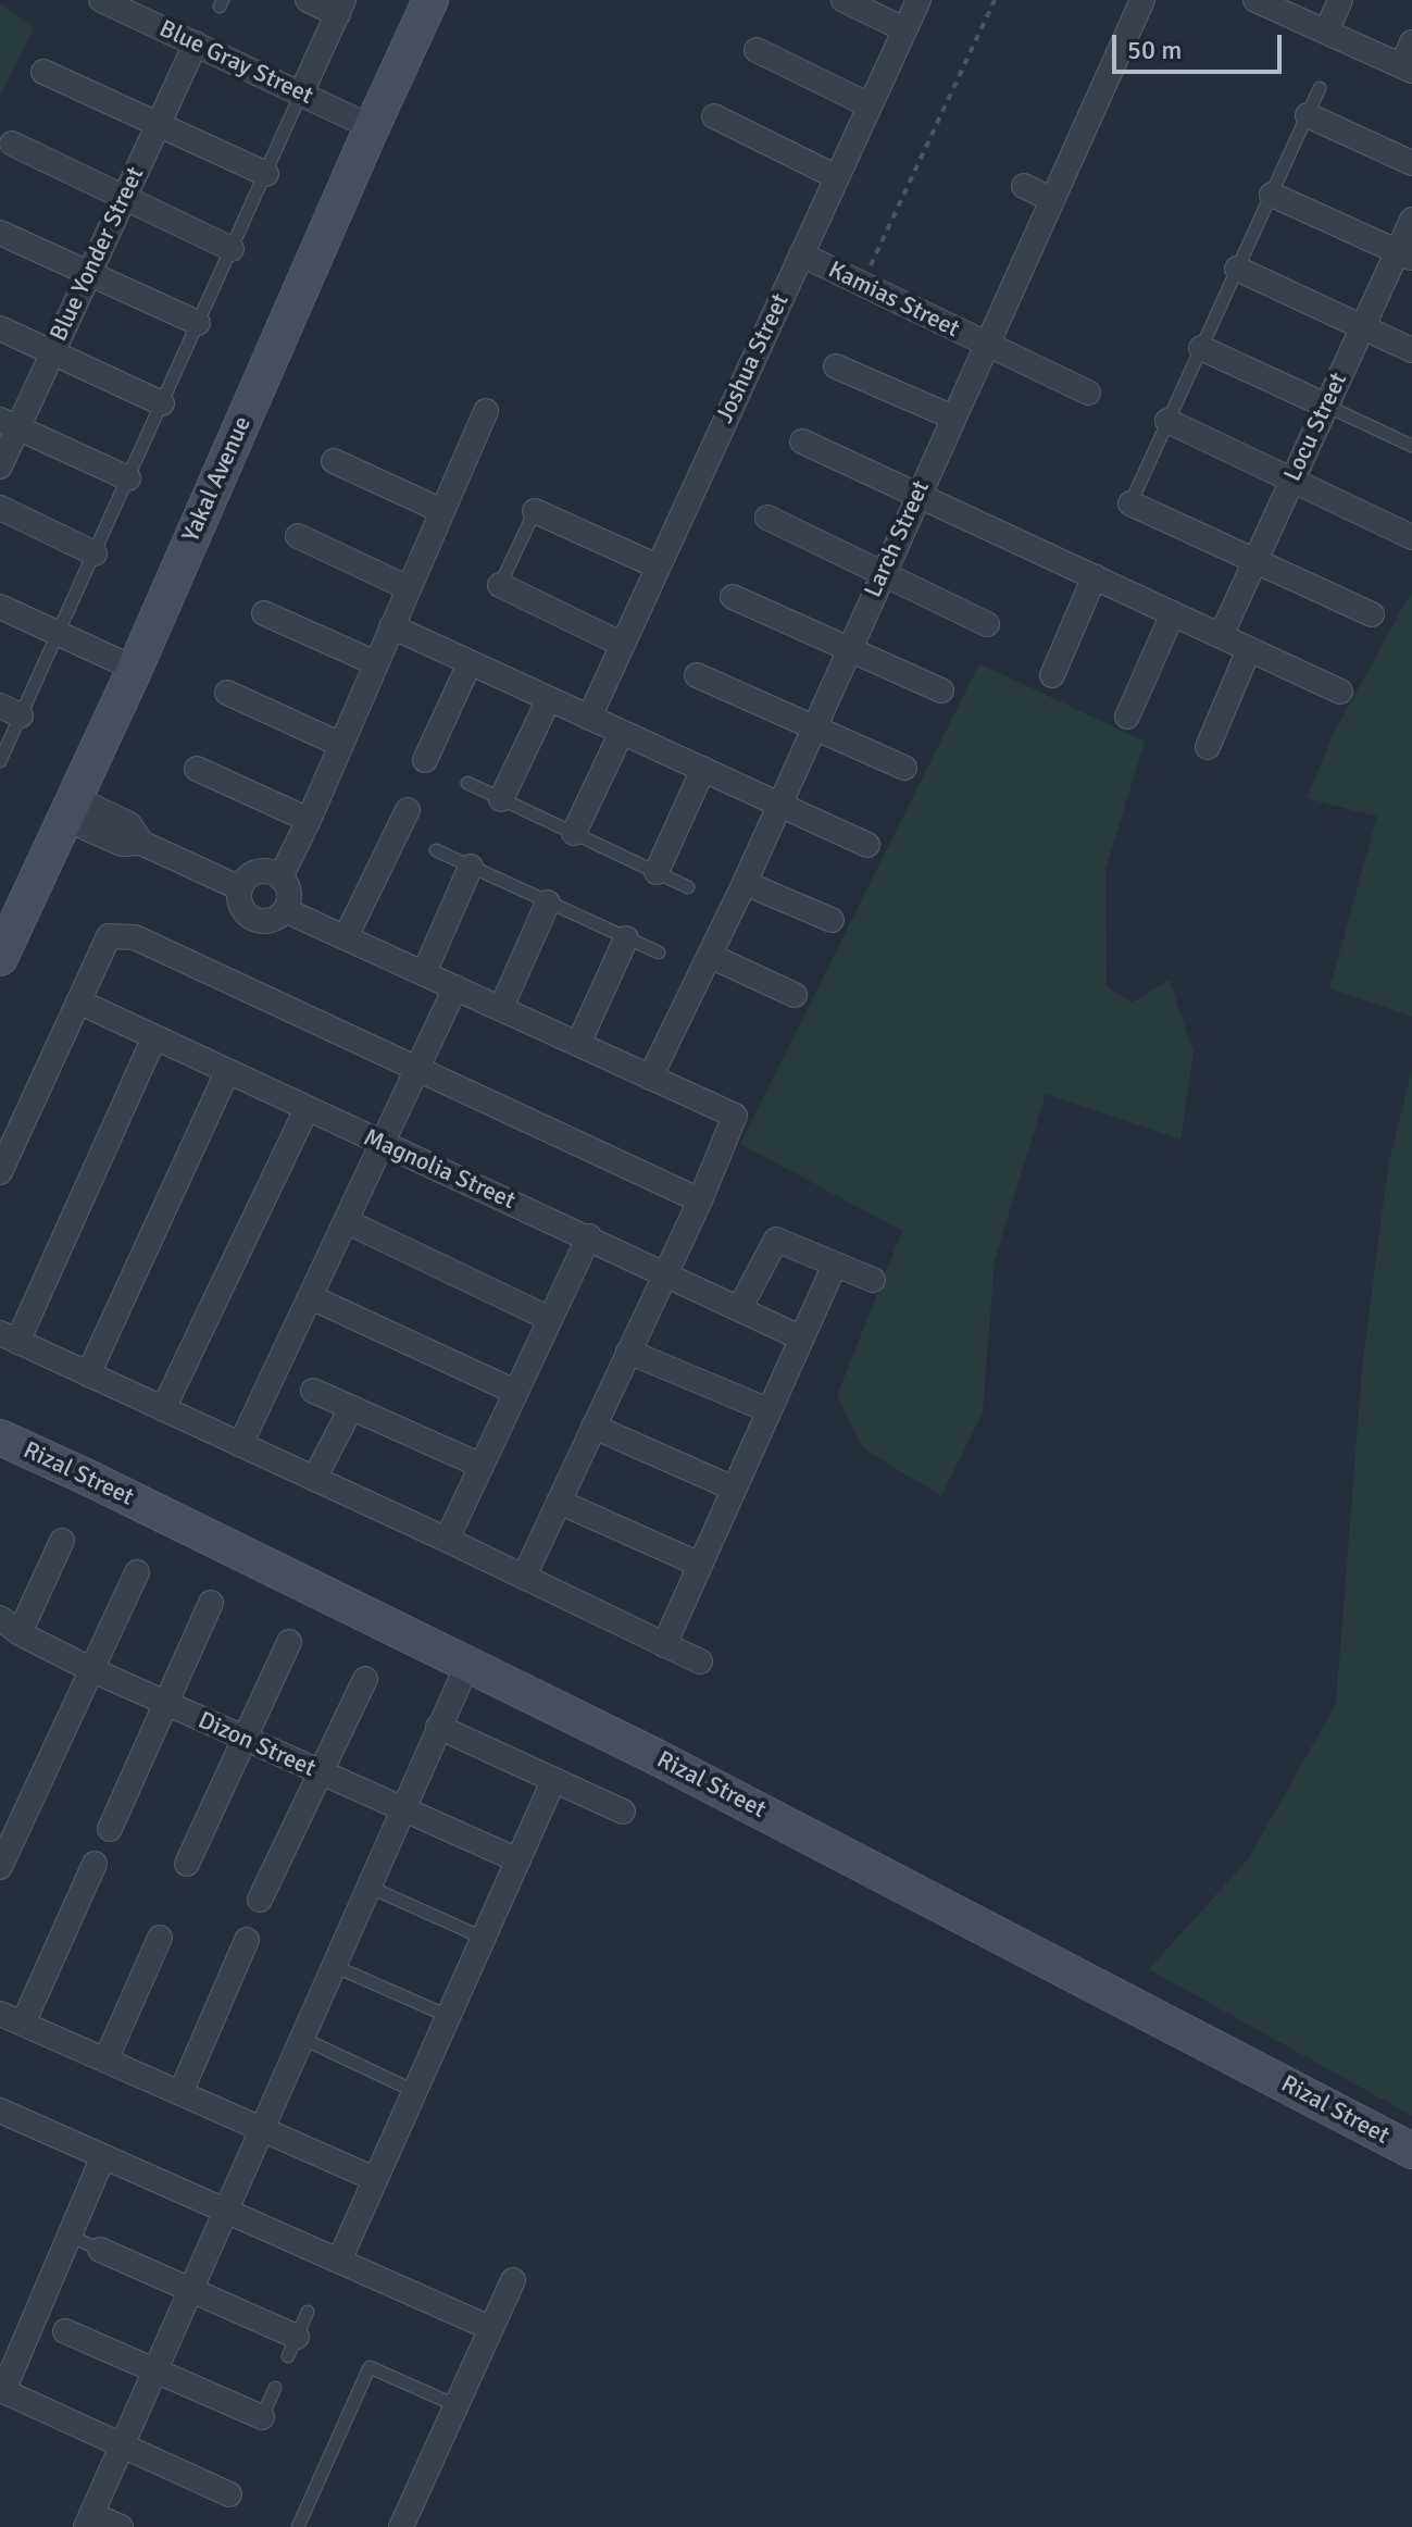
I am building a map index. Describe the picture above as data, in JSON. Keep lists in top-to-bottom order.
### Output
{
  "streets": {
    "street": [
      "Blue Gray Street",
      "Blue Yonder Street",
      "Kamias Street",
      "Joshua Street",
      "Locu Street",
      "Yakal Avenue",
      "Larch Street",
      "Magnolia Street",
      "Rizal Street",
      "Dizon Street"
    ]
  },
  "crossings": [
    ["Blue Gray Street", "Blue Yonder Street"],
    ["Blue Gray Street", "Yakal Avenue"],
    ["Kamias Street", "Joshua Street"],
    ["Kamias Street", "Larch Street"]
  ],
  "scale_bar": "50 m"
}
